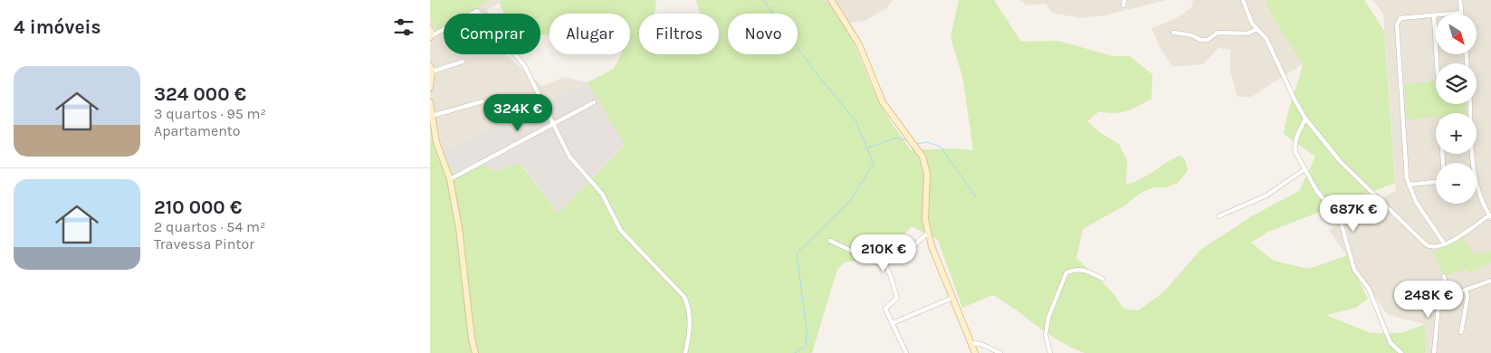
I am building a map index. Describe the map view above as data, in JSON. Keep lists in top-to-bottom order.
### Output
{
  "north": "bottom right",
  "page": {
    "heading": "4 imóveis",
    "map_buttons": ["+", "−"],
    "chip": [
      "Comprar",
      "Alugar",
      "Filtros",
      "Novo"
    ],
    "list": [
      {
        "name": "324 000 €",
        "note": "3 quartos · 95 m² · Apartamento"
      },
      {
        "name": "210 000 €",
        "note": "2 quartos · 54 m² · Travessa Pintor"
      }
    ],
    "price": [
      "324K €",
      "687K €",
      "210K €",
      "248K €"
    ]
  }
}
